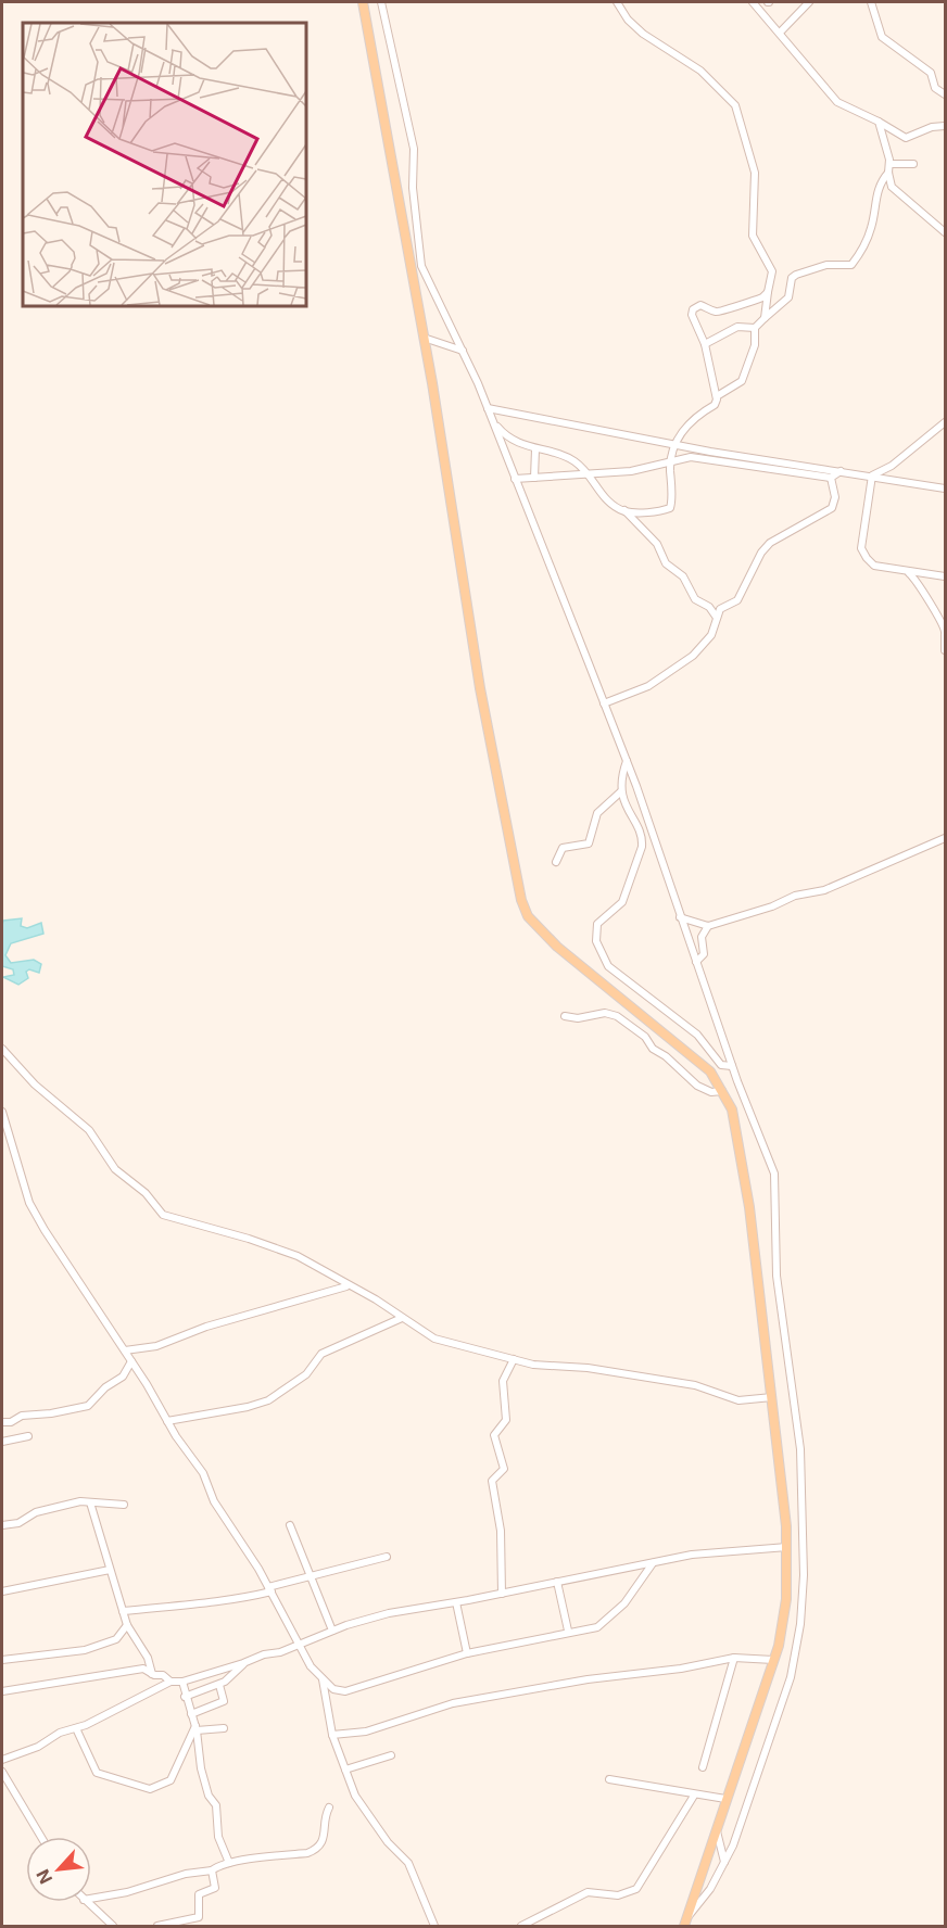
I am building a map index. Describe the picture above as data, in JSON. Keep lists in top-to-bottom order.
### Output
{
  "north": "bottom left"
}
